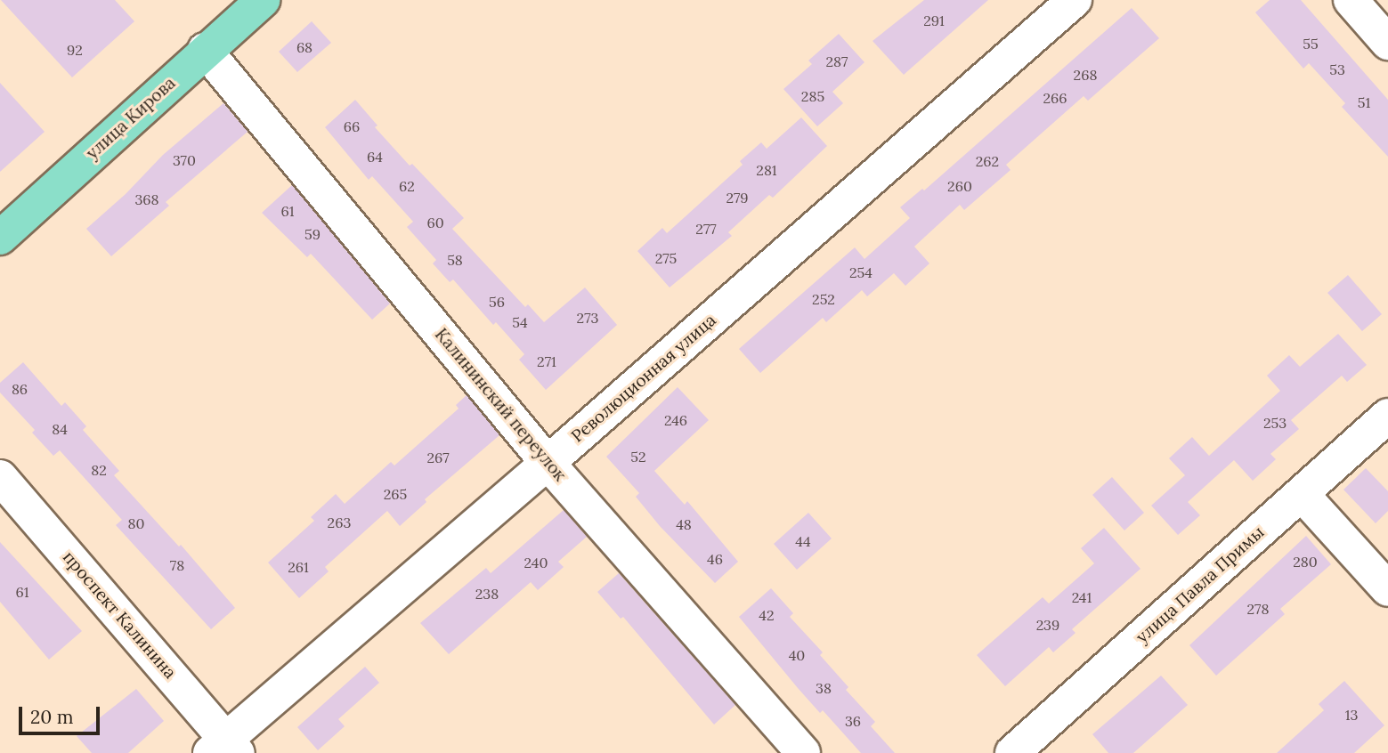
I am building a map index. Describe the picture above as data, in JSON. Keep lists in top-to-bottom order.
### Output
{
  "streets": {
    "main road": ["улица Кирова"],
    "street": [
      "Революционная улица",
      "Калининский переулок",
      "улица Павла Примы",
      "проспект Калинина"
    ]
  },
  "crossings": [
    ["улица Кирова", "Калининский переулок"],
    ["Революционная улица", "Калининский переулок"],
    ["Революционная улица", "проспект Калинина"]
  ],
  "house_numbers": [
    "291",
    "55",
    "68",
    "92",
    "287",
    "53",
    "268",
    "285",
    "266",
    "51",
    "66",
    "64",
    "370",
    "262",
    "281",
    "62",
    "260",
    "279",
    "368",
    "61",
    "60",
    "277",
    "59",
    "275",
    "58",
    "254",
    "252",
    "56",
    "273",
    "54",
    "271",
    "86",
    "246",
    "253",
    "84",
    "52",
    "267",
    "82",
    "265",
    "263",
    "80",
    "48",
    "44",
    "46",
    "280",
    "240",
    "78",
    "261",
    "61",
    "238",
    "241",
    "278",
    "42",
    "239",
    "40",
    "38",
    "13",
    "36"
  ],
  "scale_bar": "20 m"
}
